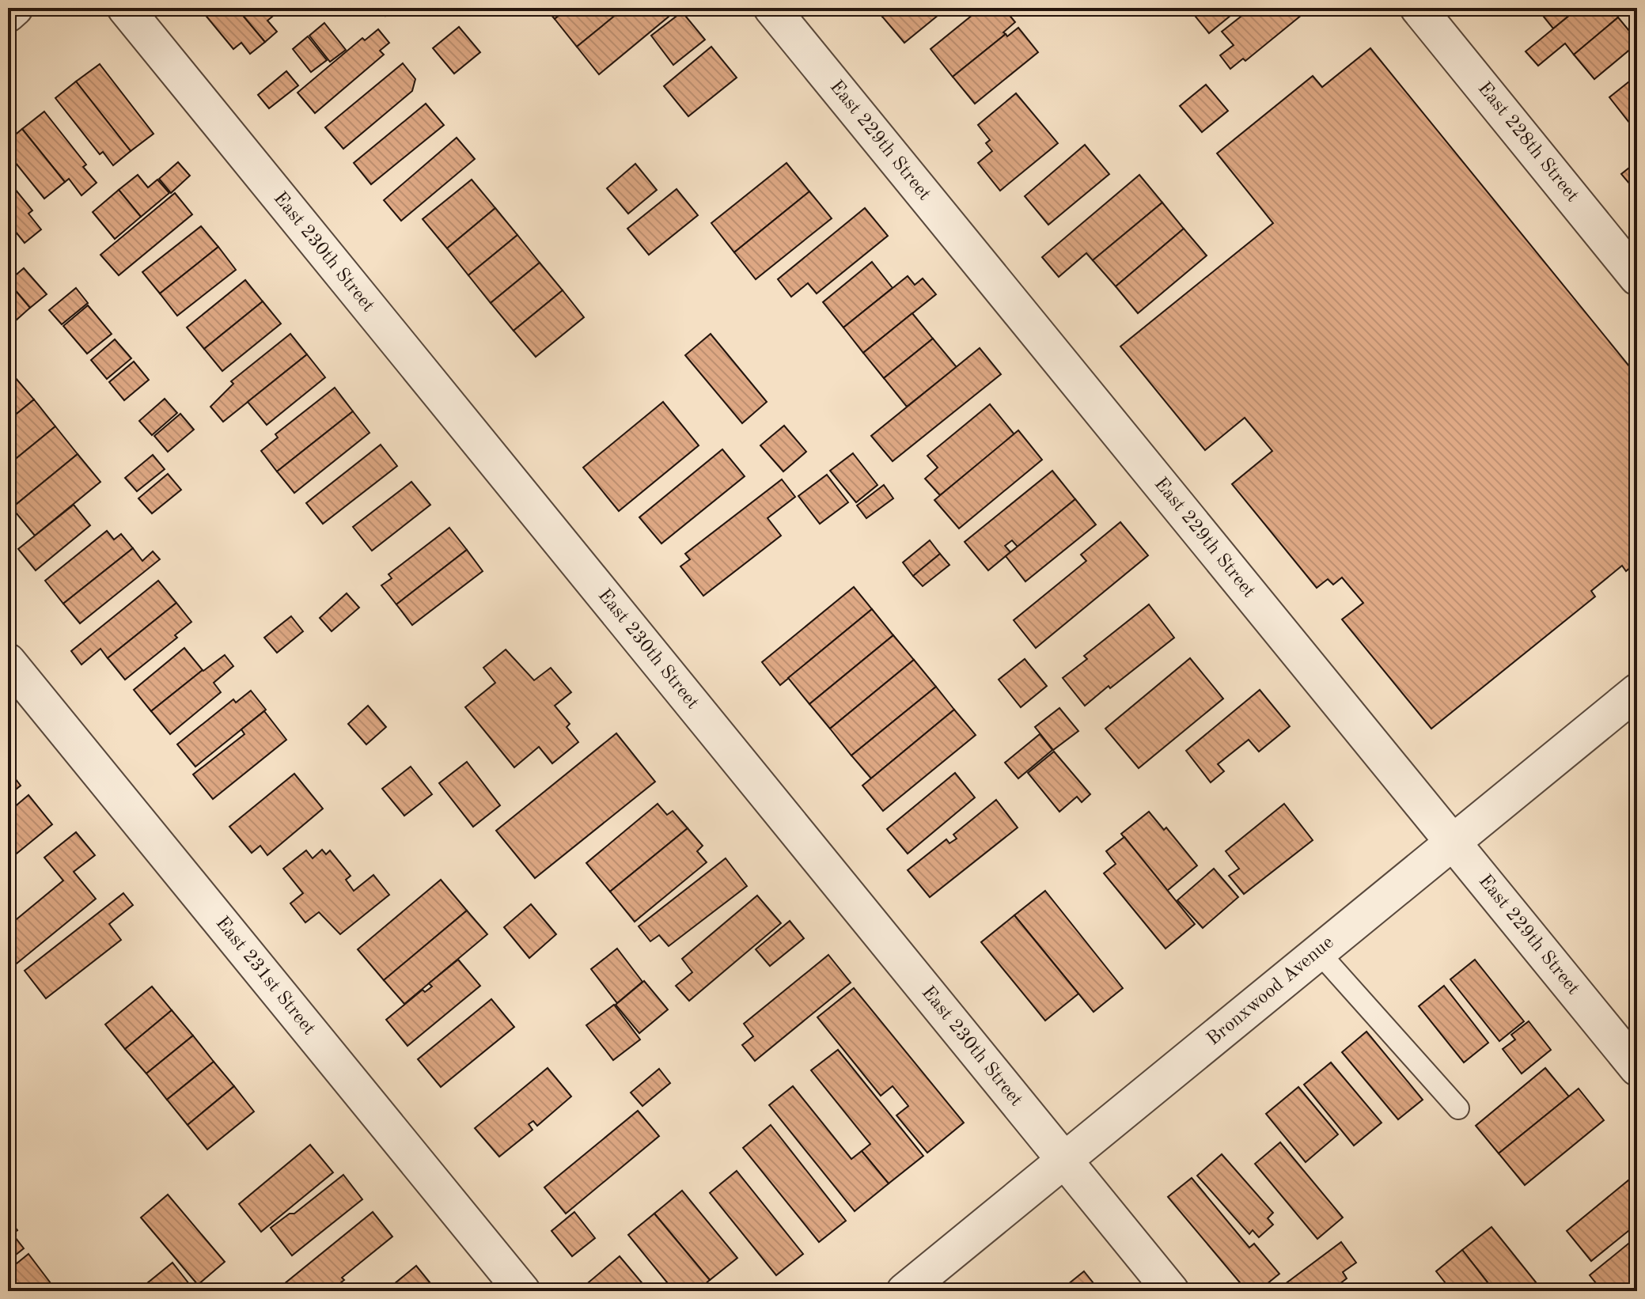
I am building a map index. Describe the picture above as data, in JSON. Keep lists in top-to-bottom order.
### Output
{
  "streets": {
    "street": [
      "East 229th Street",
      "East 228th Street",
      "East 230th Street",
      "East 231st Street",
      "Bronxwood Avenue"
    ]
  },
  "crossings": [
    ["East 229th Street", "Bronxwood Avenue"],
    ["East 230th Street", "Bronxwood Avenue"]
  ]
}
